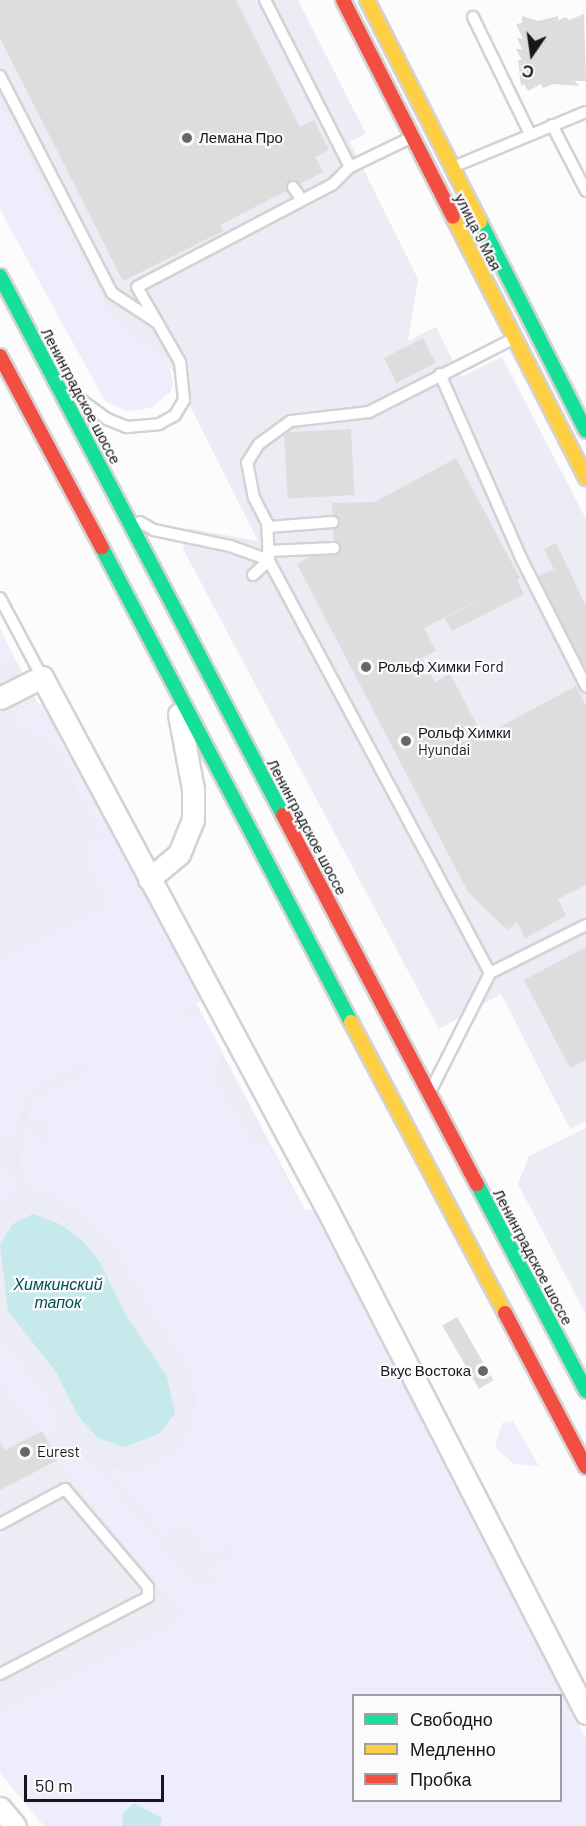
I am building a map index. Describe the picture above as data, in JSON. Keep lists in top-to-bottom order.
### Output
{
  "streets": {
    "main road": ["улица 9 Мая", "Ленинградское шоссе"]
  },
  "water": ["Химкинский тапок"],
  "places": [
    "Лемана Про",
    "Рольф Химки Ford",
    "Рольф Химки Hyundai",
    "Вкус Востока",
    "Eurest"
  ],
  "legend": ["Свободно", "Медленно", "Пробка"],
  "scale_bar": "50 m",
  "north": "bottom"
}
